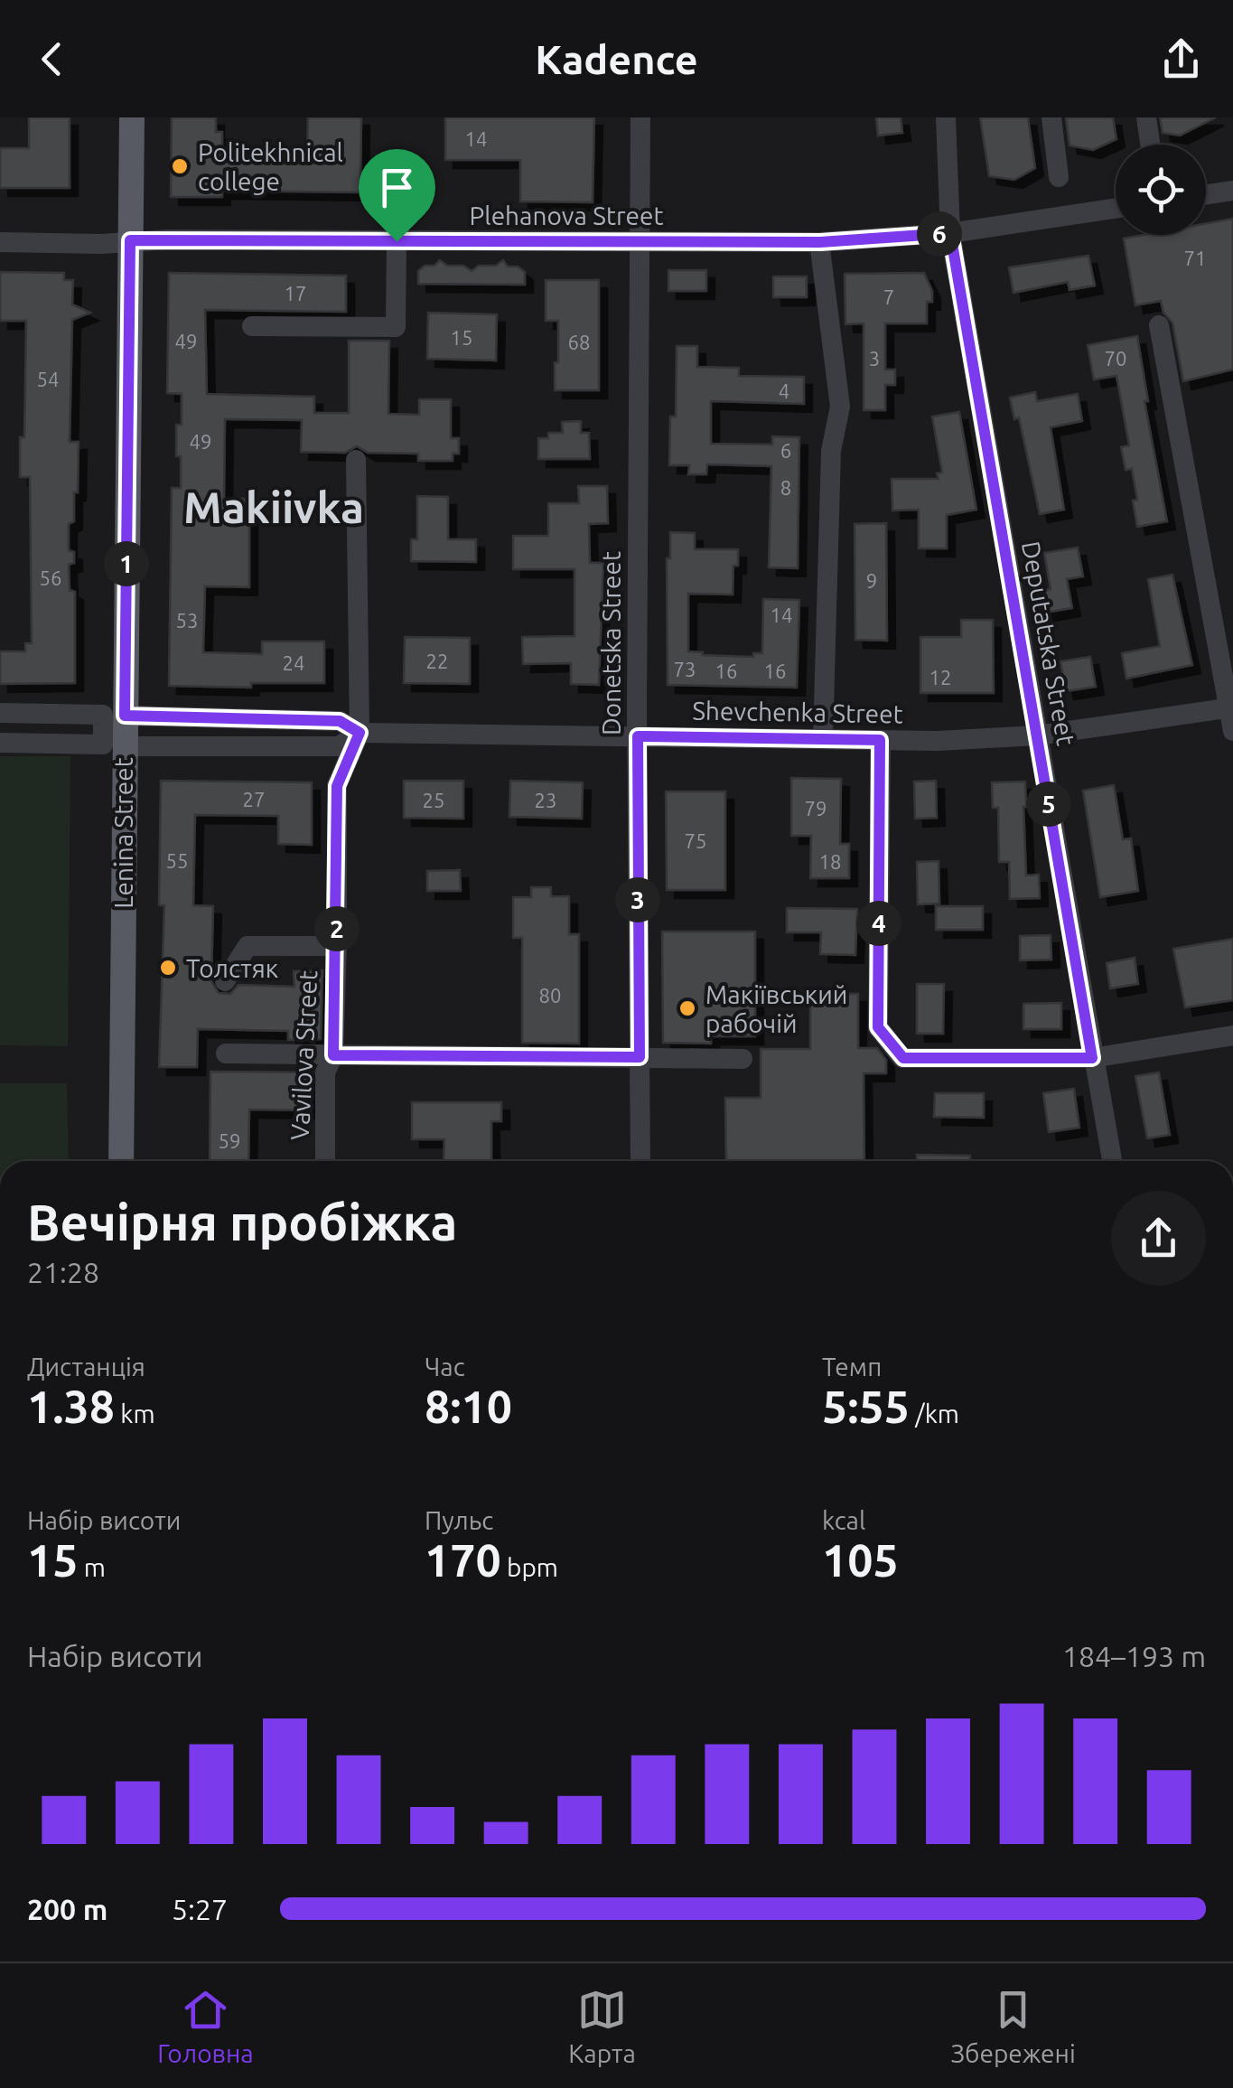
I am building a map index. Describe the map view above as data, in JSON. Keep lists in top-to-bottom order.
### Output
{
  "streets": {
    "main road": ["Lenina Street"],
    "street": [
      "Plehanova Street",
      "Donetska Street",
      "Deputatska Street",
      "Shevchenka Street",
      "Vavilova Street"
    ]
  },
  "crossings": [
    ["Plehanova Street", "Donetska Street"],
    ["Plehanova Street", "Deputatska Street"],
    ["Plehanova Street", "Lenina Street"],
    ["Donetska Street", "Shevchenka Street"],
    ["Deputatska Street", "Shevchenka Street"],
    ["Shevchenka Street", "Lenina Street"],
    ["Shevchenka Street", "Vavilova Street"]
  ],
  "districts": ["Makiivka"],
  "places": ["Politekhnical college", "Толстяк", "Макіївський рабочій"],
  "house_numbers": [
    "14",
    "71",
    "17",
    "7",
    "15",
    "49",
    "68",
    "3",
    "70",
    "54",
    "4",
    "49",
    "6",
    "8",
    "56",
    "9",
    "14",
    "53",
    "22",
    "24",
    "73",
    "16",
    "16",
    "12",
    "27",
    "25",
    "23",
    "79",
    "75",
    "55",
    "18",
    "80",
    "59"
  ],
  "page": {
    "header": "Kadence",
    "pins": [
      "6",
      "1",
      "5",
      "3",
      "4",
      "2"
    ],
    "heading": ["Вечірня пробіжка", "21:28"],
    "stats": [
      ["Дистанція", "1.38 km"],
      ["Час", "8:10"],
      ["Темп", "5:55 /km"],
      ["Набір висоти", "15 m"],
      ["Пульс", "170 bpm"],
      ["kcal", "105"]
    ],
    "chart": ["Набір висоти", "184–193 m"],
    "list": [
      {
        "name": "200 m",
        "note": "5:27"
      }
    ],
    "tabs": ["Головна", "Карта", "Збережені"]
  }
}
